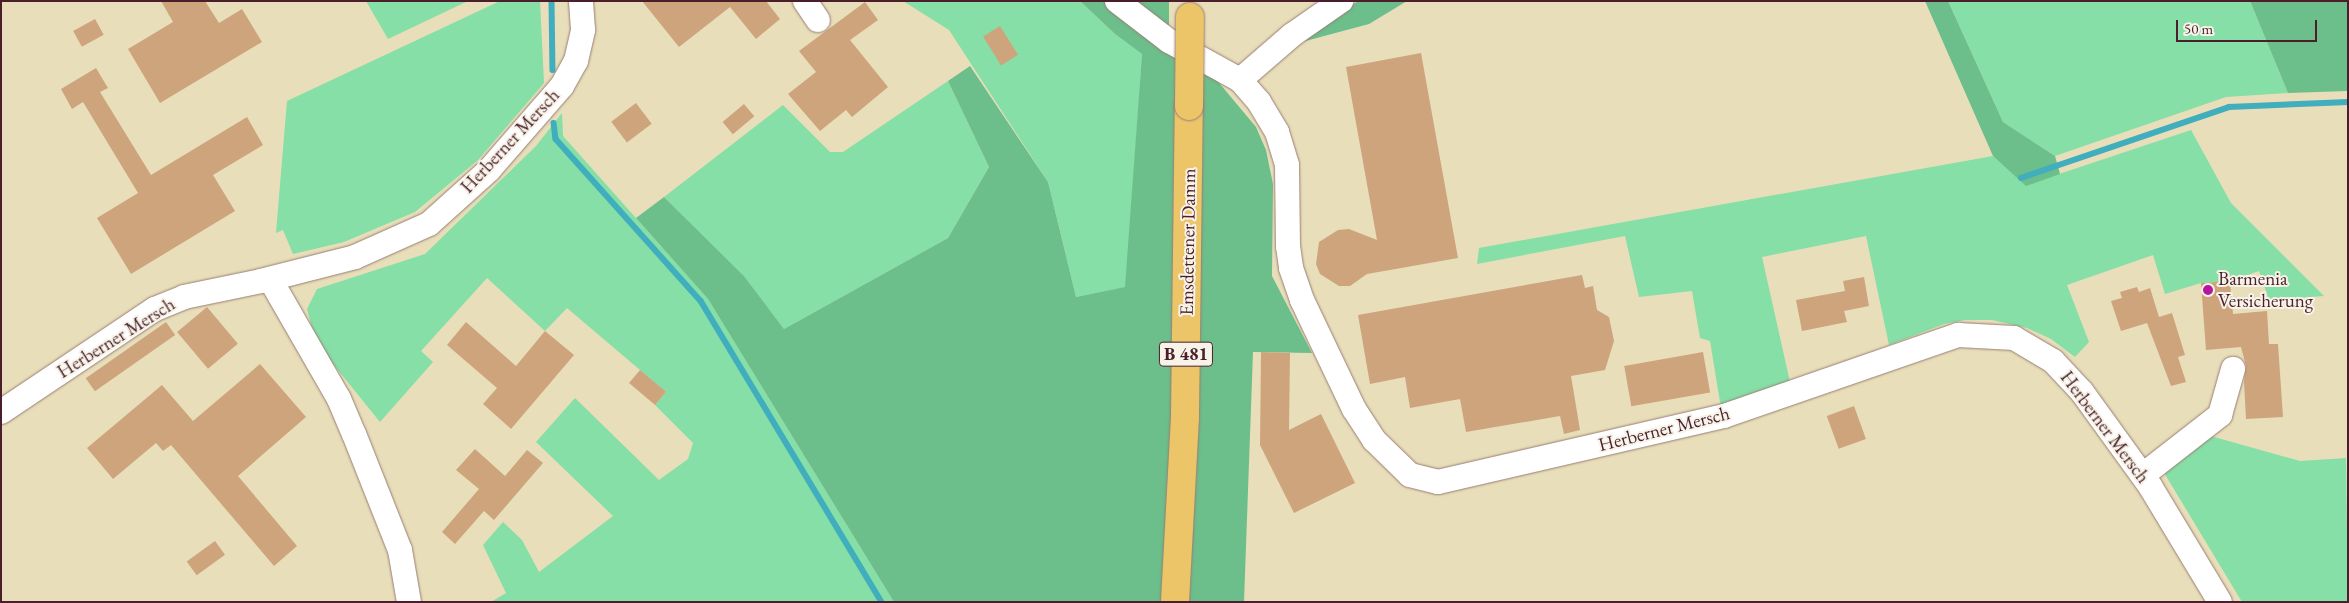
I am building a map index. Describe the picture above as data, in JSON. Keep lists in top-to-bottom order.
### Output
{
  "streets": {
    "main road": ["Emsdettener Damm", "B 481"],
    "street": ["Herberner Mersch"]
  },
  "places": ["Barmenia Versicherung"],
  "scale_bar": "50 m"
}
